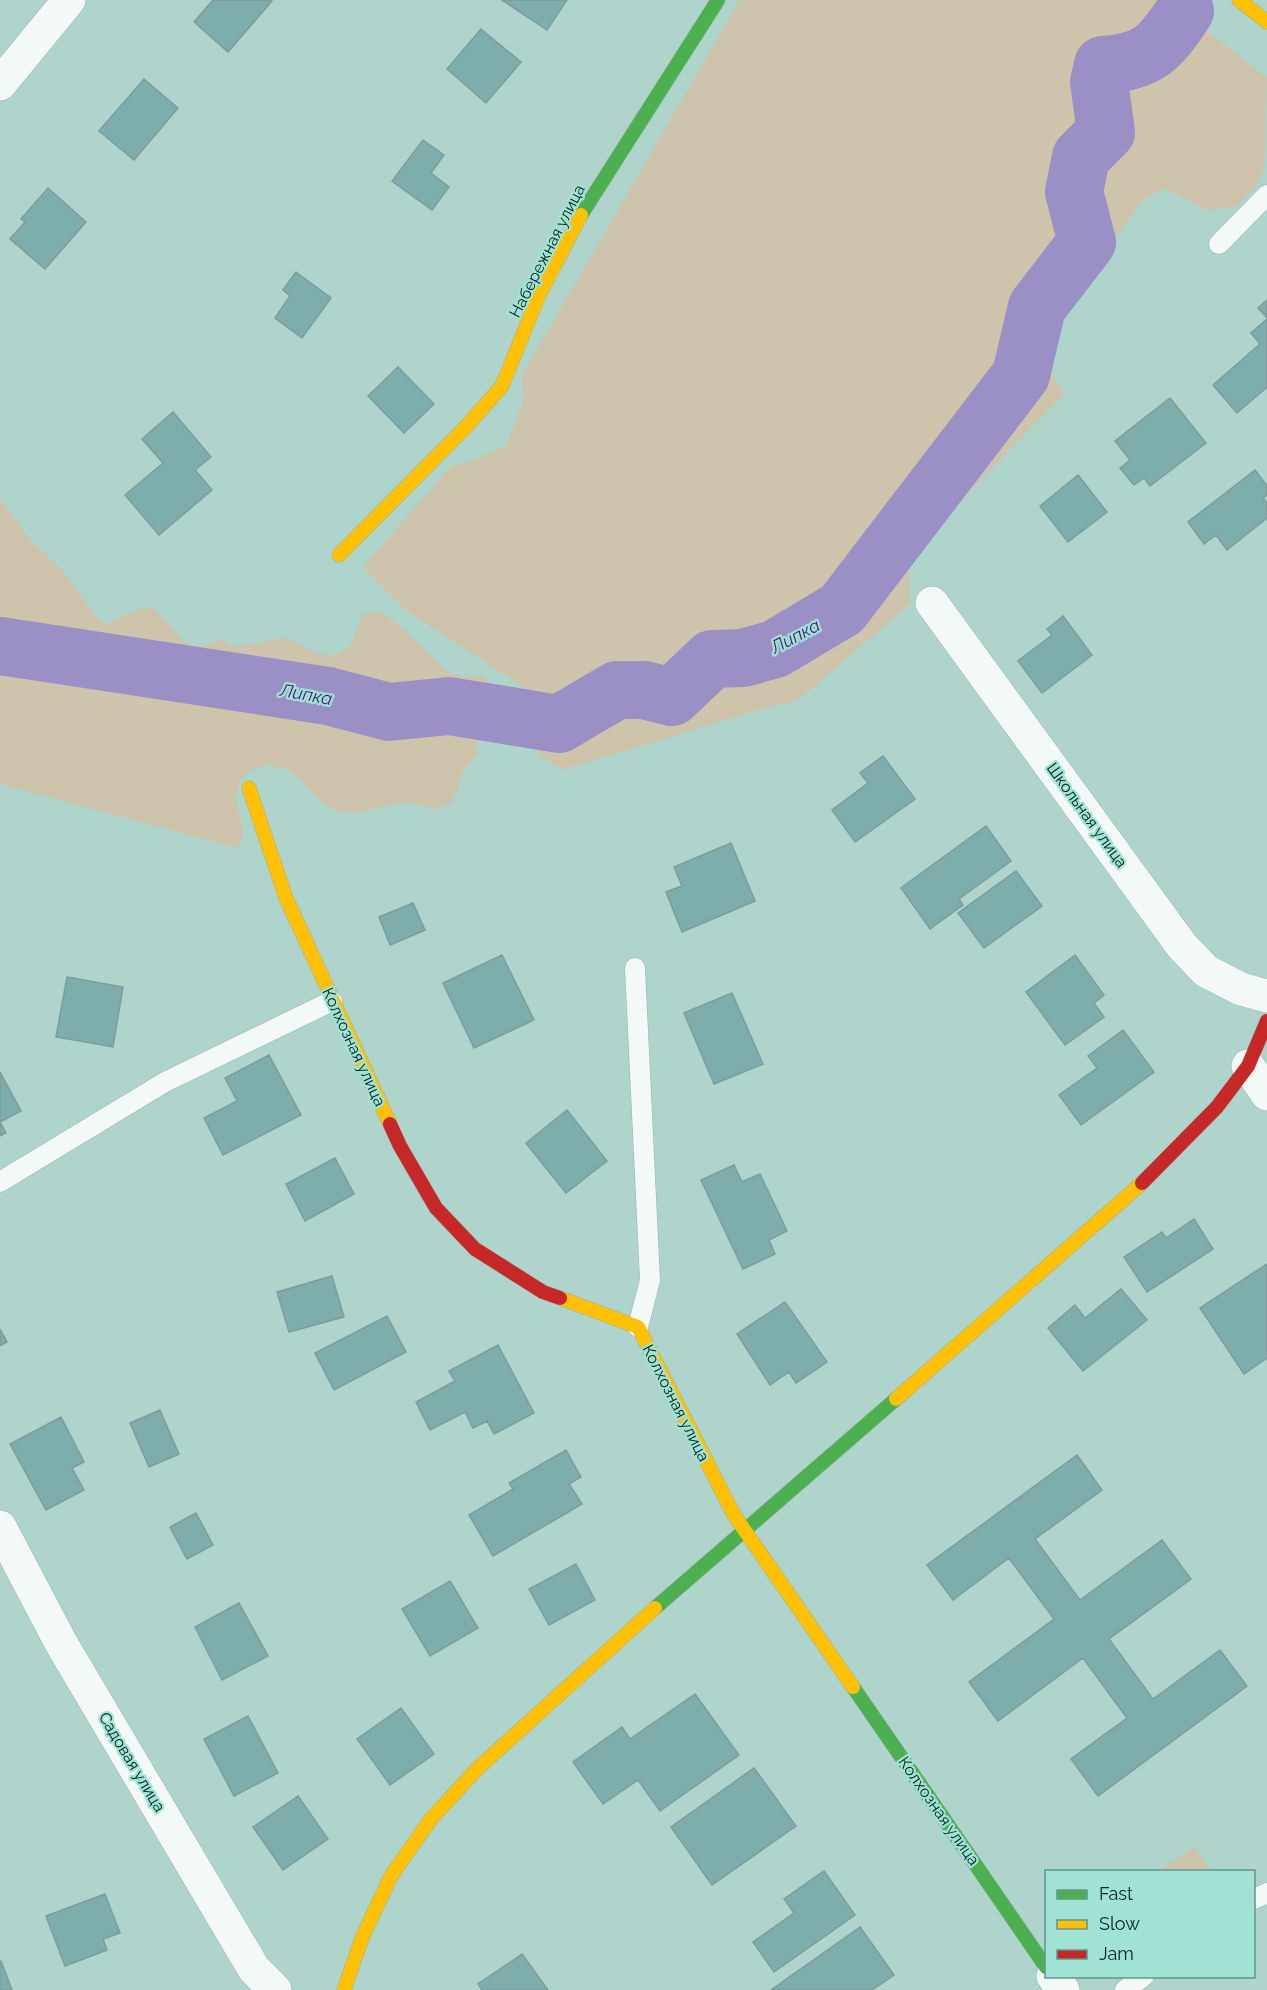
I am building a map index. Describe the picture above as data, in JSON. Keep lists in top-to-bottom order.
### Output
{
  "streets": {
    "street": [
      "Набережная улица",
      "Школьная улица",
      "Колхозная улица",
      "Садовая улица"
    ]
  },
  "water": ["Липка"],
  "legend": ["Fast", "Slow", "Jam"]
}
